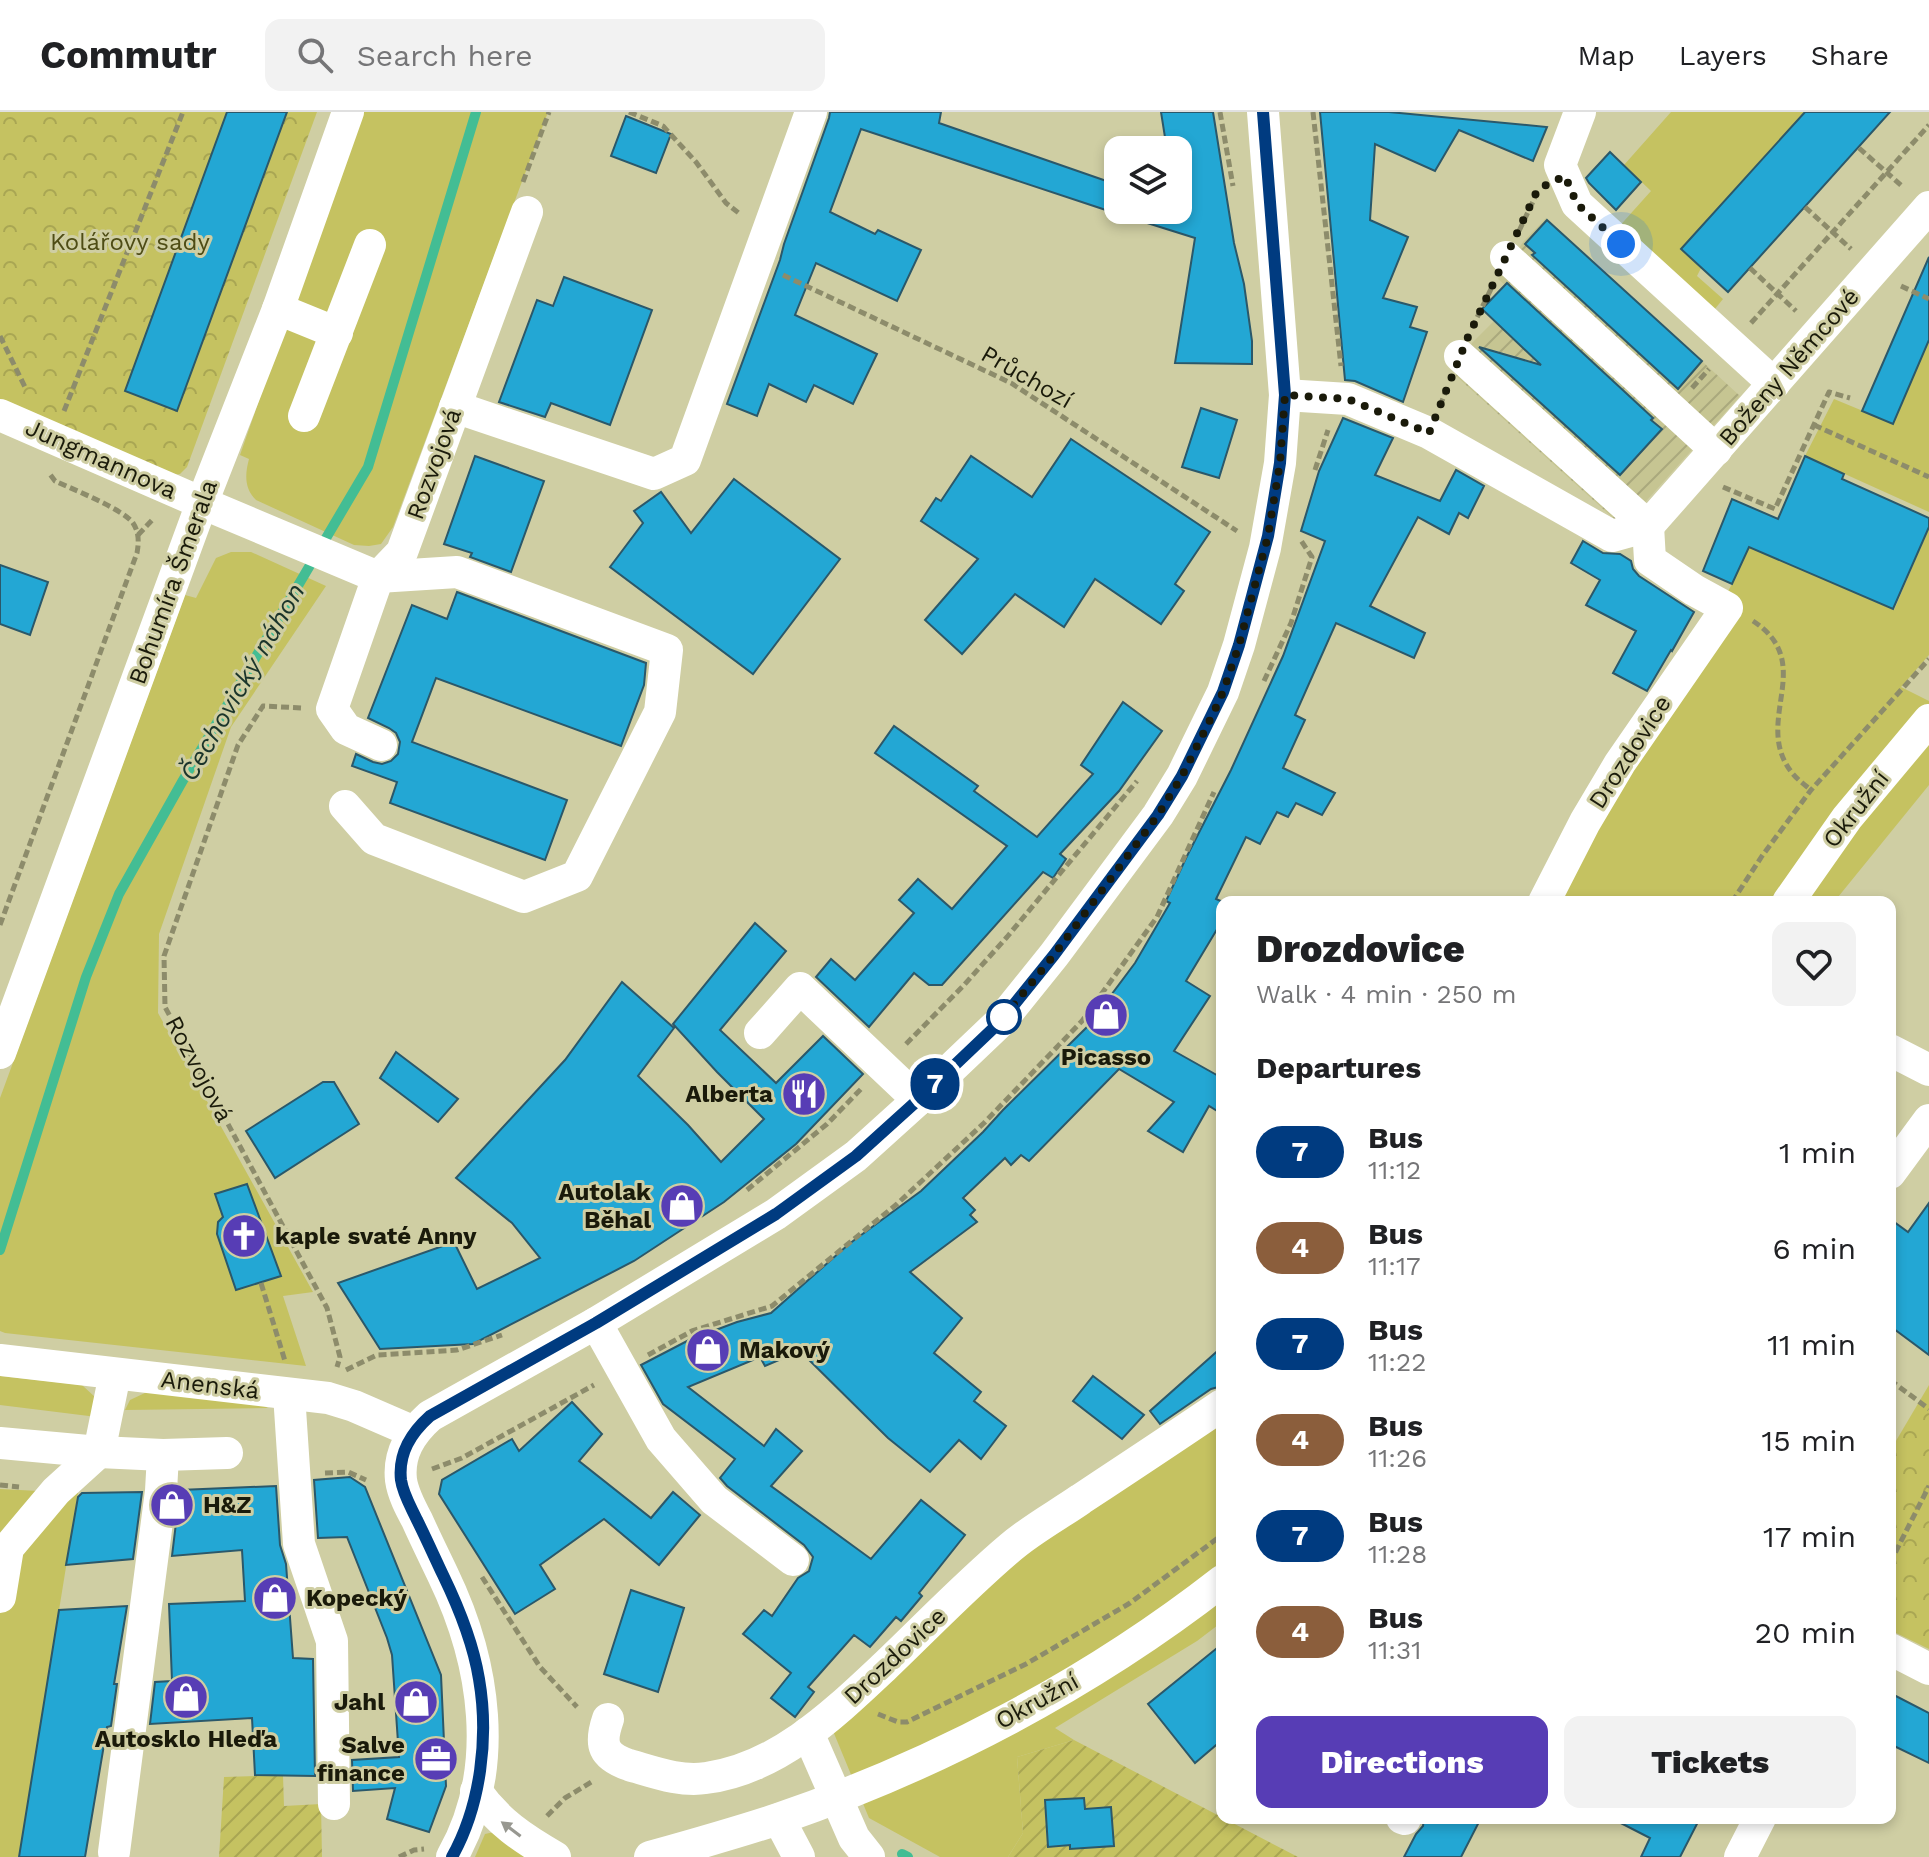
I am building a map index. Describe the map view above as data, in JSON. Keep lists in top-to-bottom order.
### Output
{
  "streets": {
    "street": [
      "Boženy Němcové",
      "Jungmannova",
      "Rozvojová",
      "Bohumíra Šmerala",
      "Drozdovice",
      "Okružní",
      "Anenská"
    ],
    "path": ["Průchozí"]
  },
  "crossings": [
    ["Jungmannova", "Rozvojová"],
    ["Jungmannova", "Bohumíra Šmerala"]
  ],
  "water": ["Čechovický náhon"],
  "parks": ["Kolářovy sady"],
  "places": {
    "shop": [
      "Picasso",
      "Autolak Běhal",
      "Makový",
      "H&Z",
      "Kopecký",
      "Autosklo Hleďa",
      "Jahl"
    ],
    "restaurant": ["Alberta"],
    "church": ["kaple svaté Anny"],
    "office": ["Salve finance"]
  },
  "lines": ["bus line 7"],
  "page": {
    "header": "Commutr",
    "search": "Search here",
    "nav": ["Map", "Layers", "Share"],
    "on_map": "7",
    "heading": [
      ["Drozdovice", "Walk · 4 min · 250 m"],
      "Departures"
    ],
    "list": [
      {
        "mark": "7",
        "name": "Bus",
        "note": "11:12",
        "value": "1 min"
      },
      {
        "mark": "4",
        "name": "Bus",
        "note": "11:17",
        "value": "6 min"
      },
      {
        "mark": "7",
        "name": "Bus",
        "note": "11:22",
        "value": "11 min"
      },
      {
        "mark": "4",
        "name": "Bus",
        "note": "11:26",
        "value": "15 min"
      },
      {
        "mark": "7",
        "name": "Bus",
        "note": "11:28",
        "value": "17 min"
      },
      {
        "mark": "4",
        "name": "Bus",
        "note": "11:31",
        "value": "20 min"
      }
    ],
    "buttons": ["Directions", "Tickets"]
  }
}
